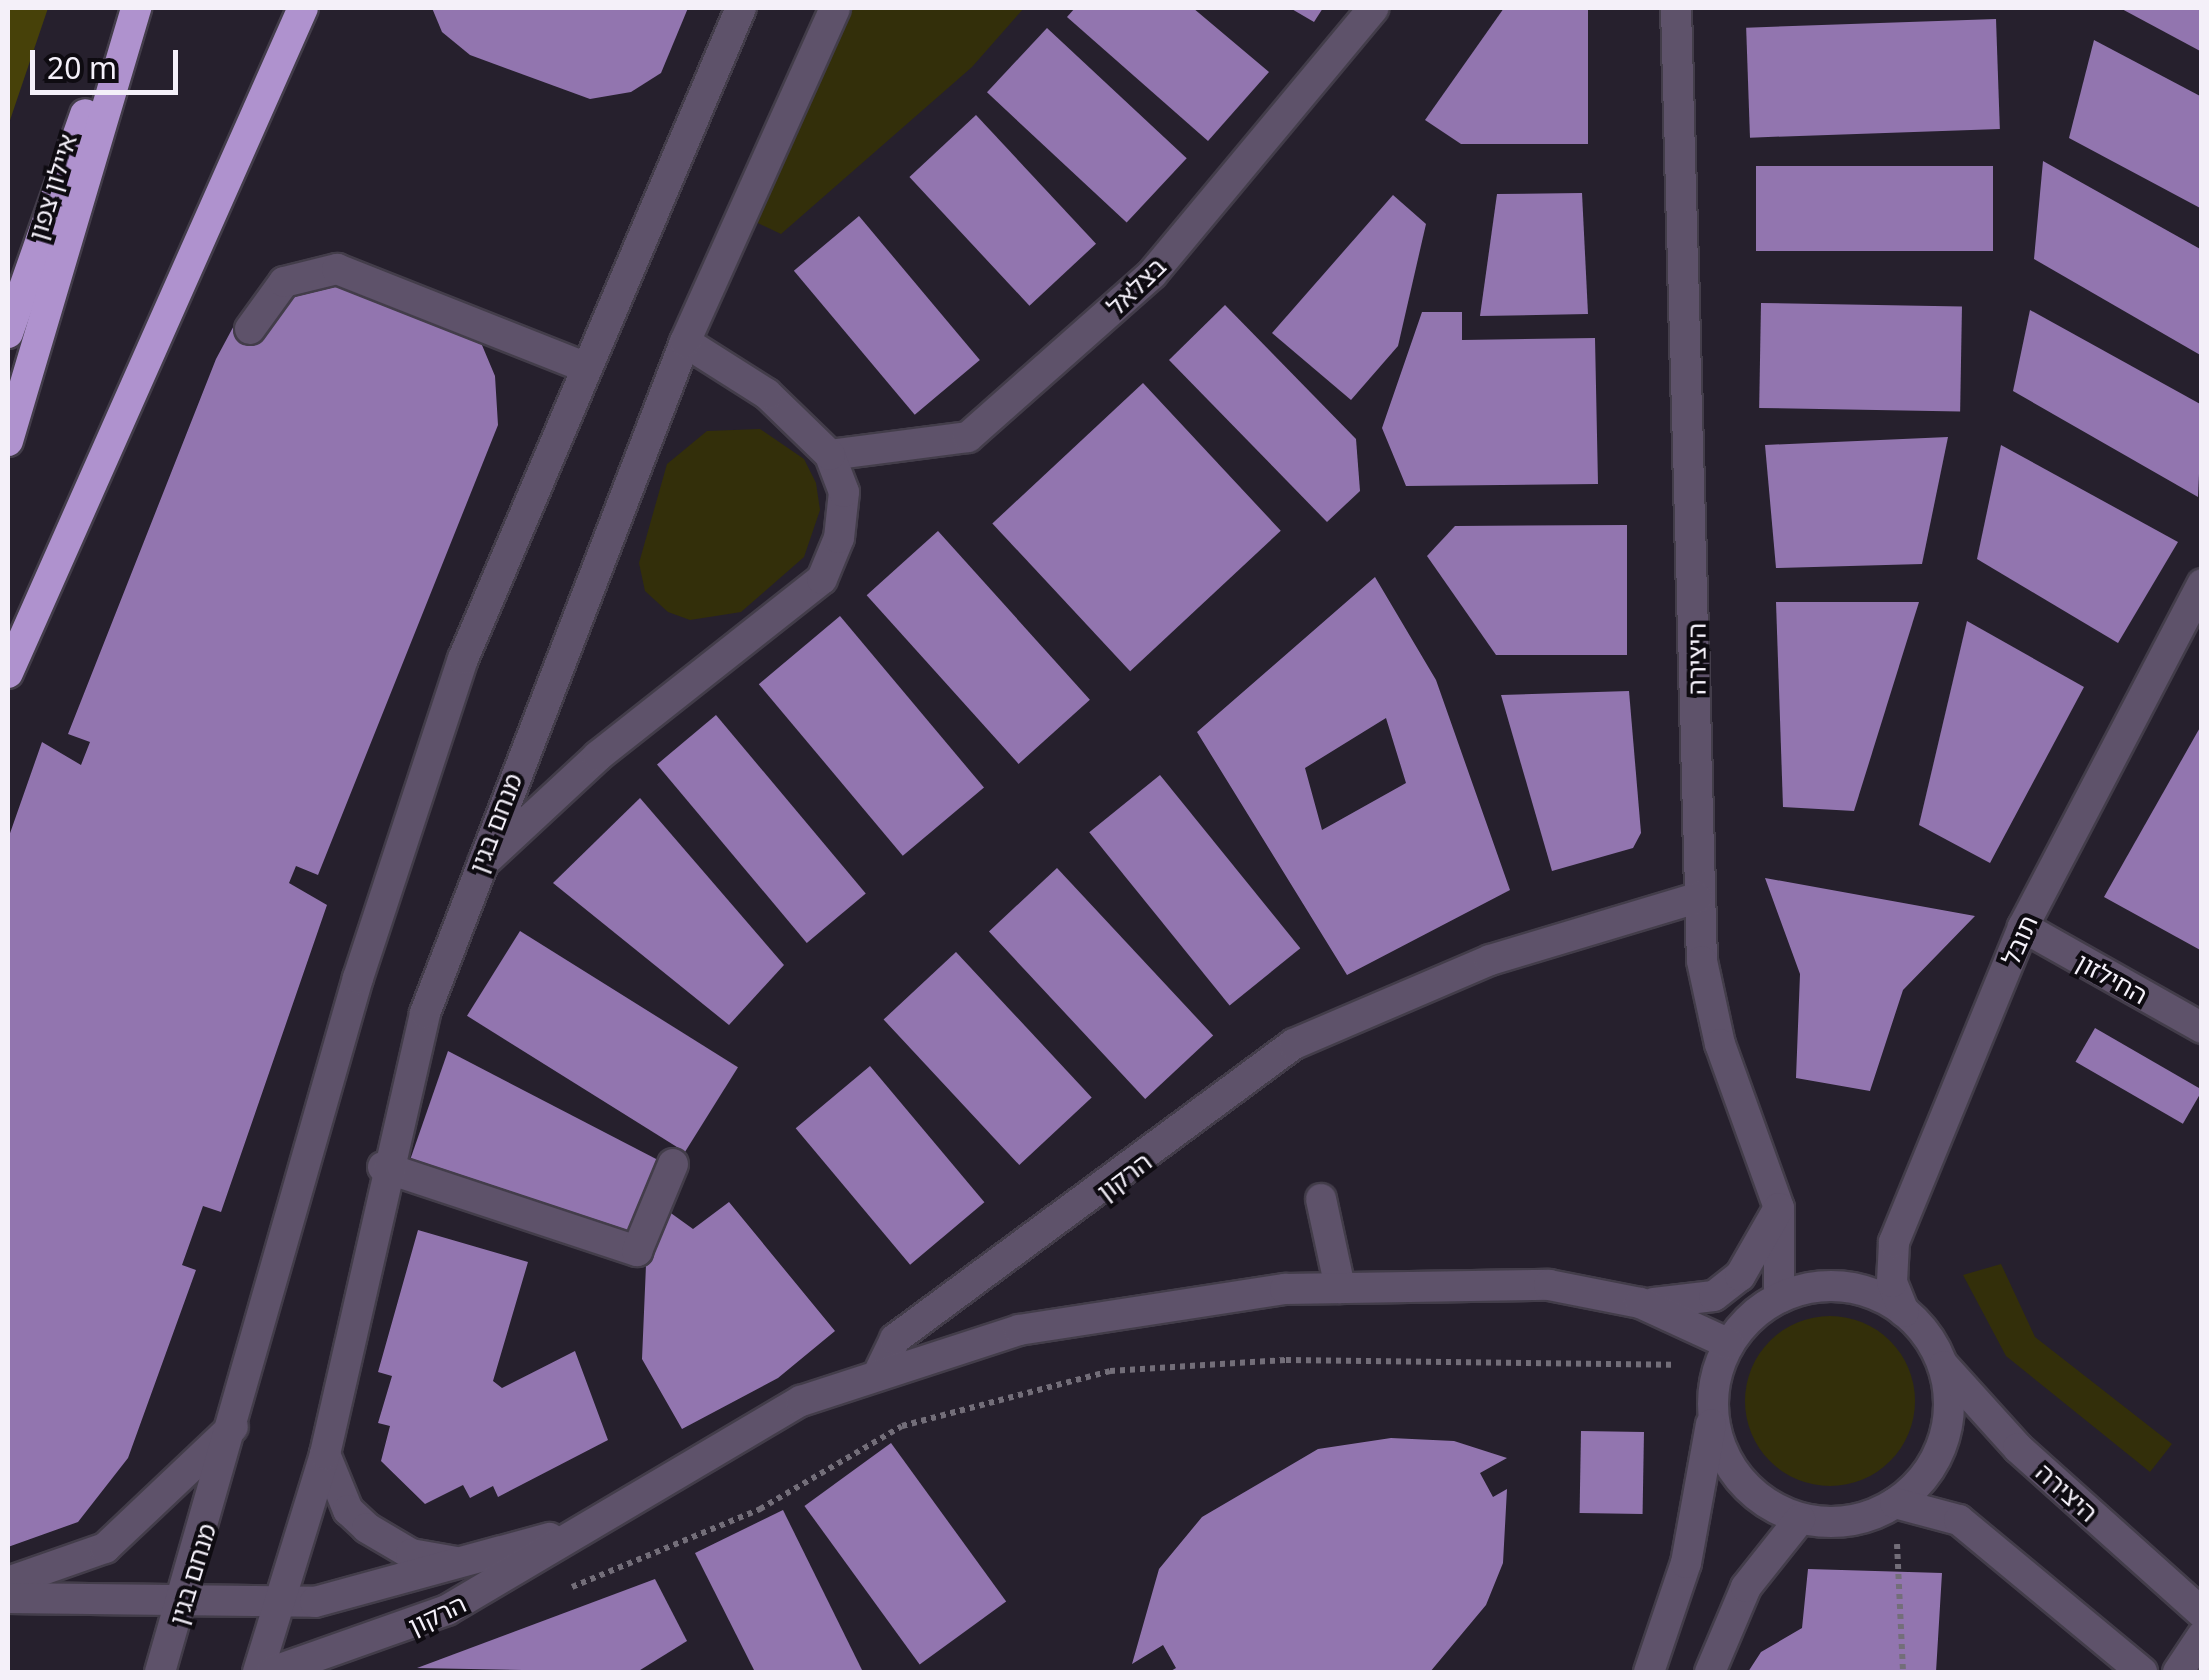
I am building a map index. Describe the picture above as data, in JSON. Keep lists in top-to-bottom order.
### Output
{
  "streets": {
    "highway": ["איילון צפון"],
    "street": [
      "בצלאל",
      "היצירה",
      "מנחם בגין",
      "תובל",
      "החילזון",
      "הרקון"
    ]
  },
  "crossings": [
    ["היצירה", "תובל"],
    ["היצירה", "הרקון"],
    ["מנחם בגין", "הרקון"],
    ["תובל", "החילזון"]
  ],
  "scale_bar": "20 m"
}
